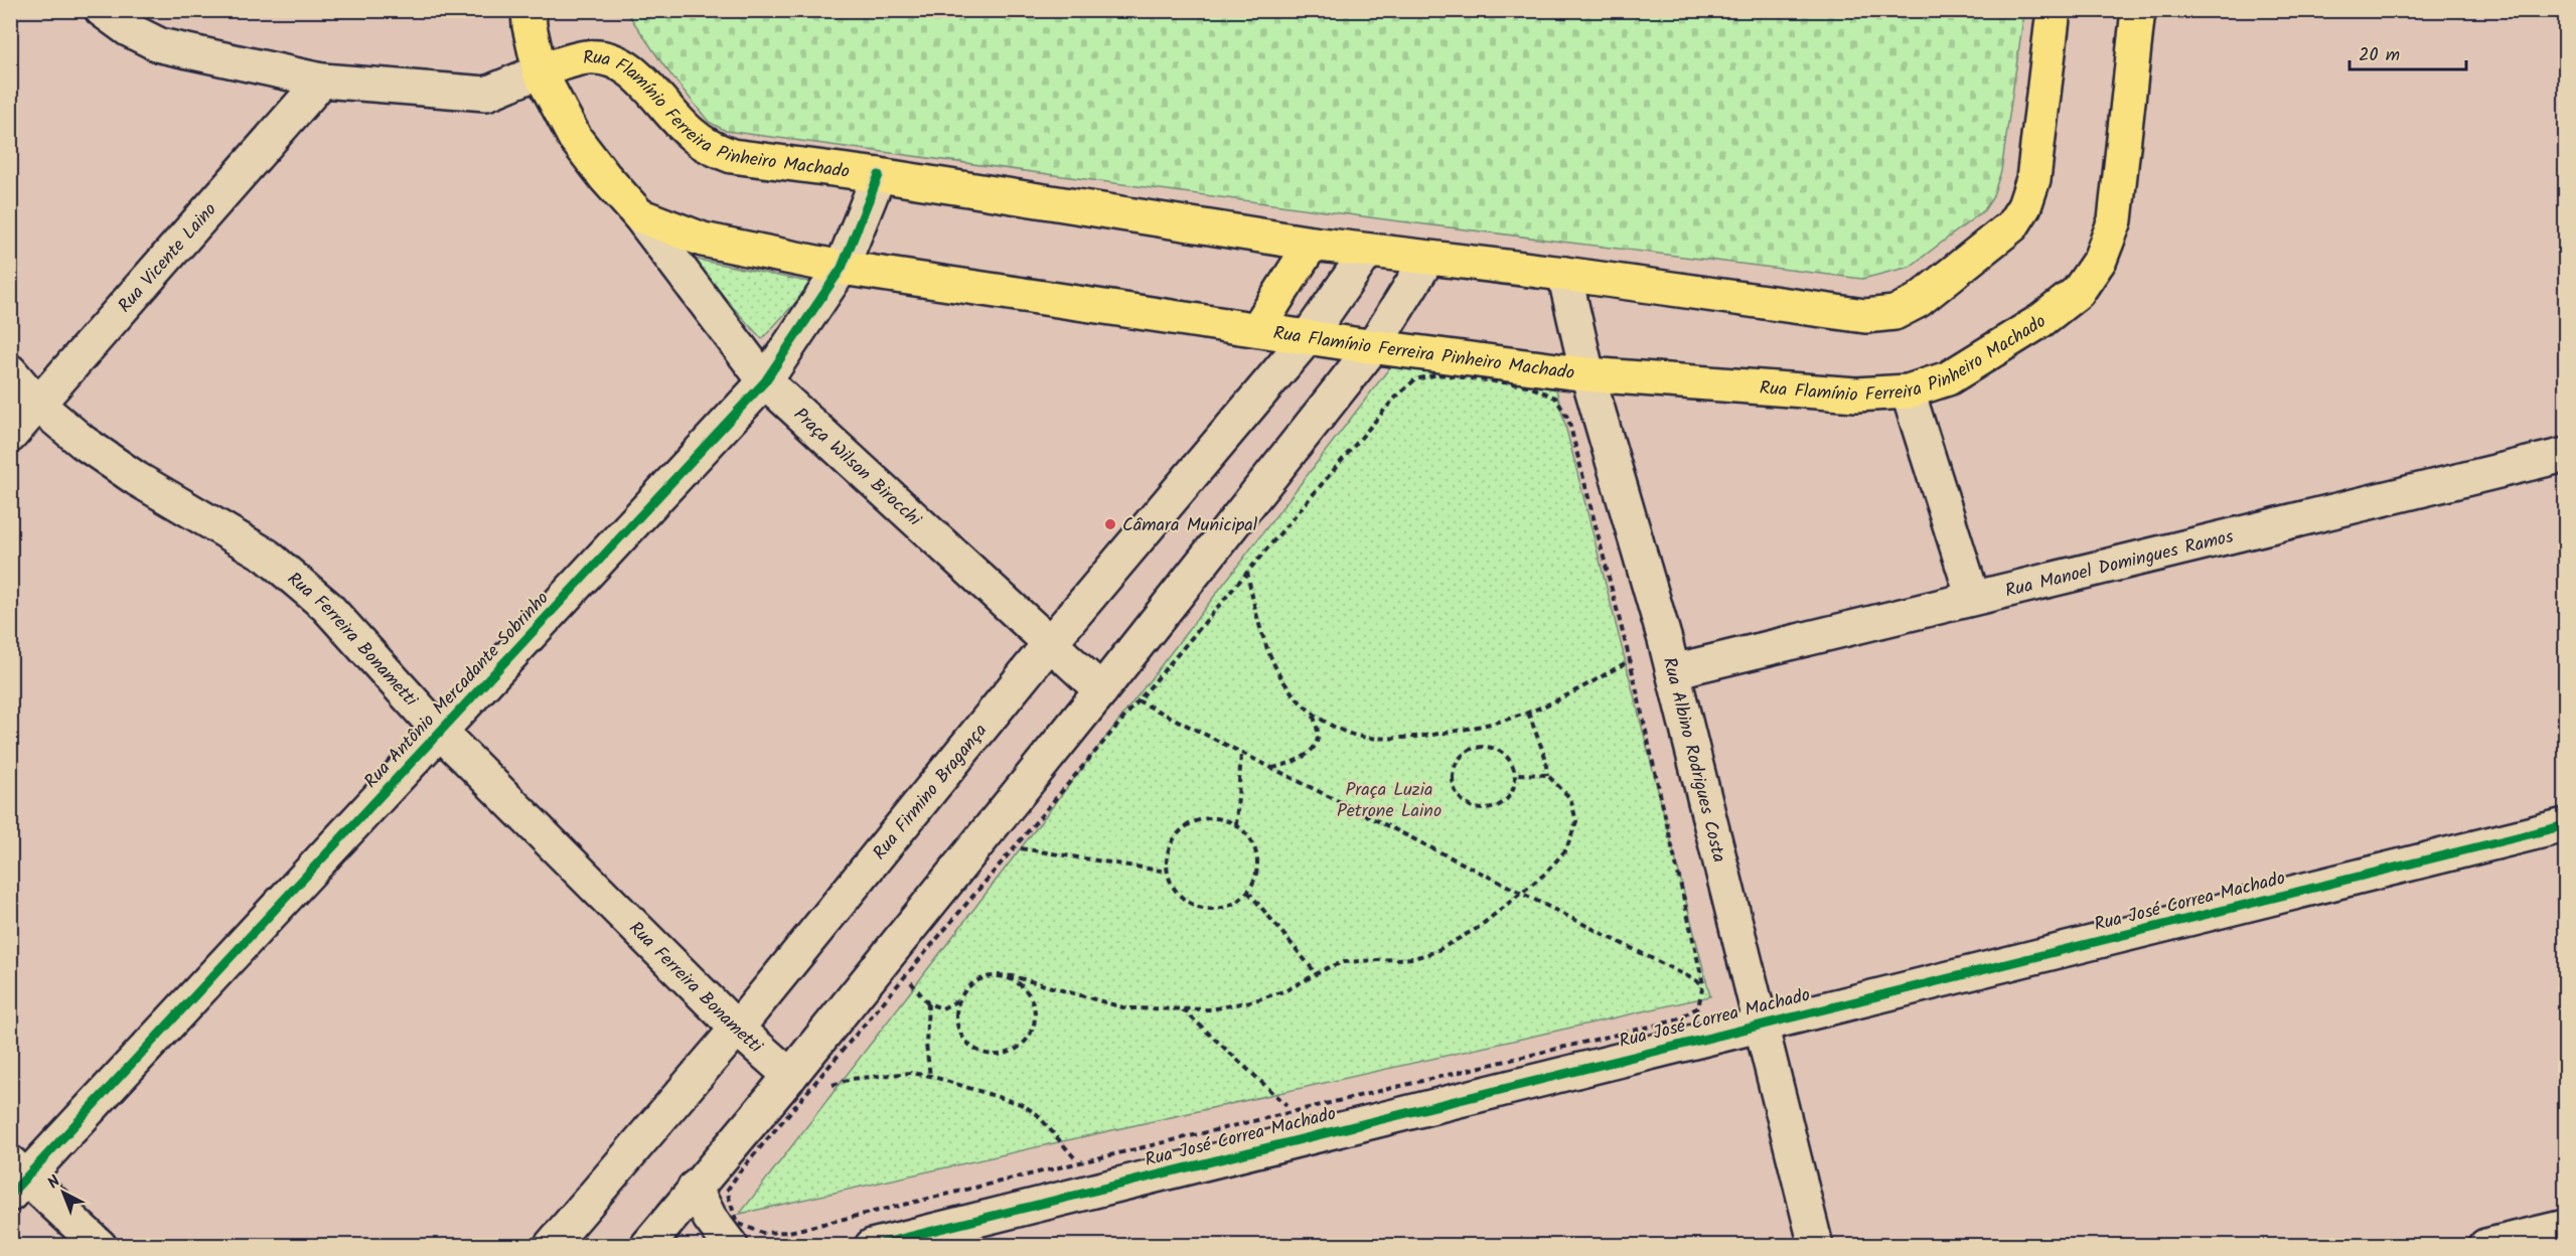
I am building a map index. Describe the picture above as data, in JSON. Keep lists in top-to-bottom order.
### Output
{
  "streets": {
    "main road": ["Rua Flamínio Ferreira Pinheiro Machado"],
    "street": [
      "Rua Vicente Laino",
      "Praça Wilson Birocchi",
      "Rua Manoel Domingues Ramos",
      "Rua Ferreira Bonametti",
      "Rua Antônio Mercadante Sobrinho",
      "Rua Albino Rodrigues Costa",
      "Rua Firmino Bragança",
      "Rua José Correa Machado"
    ]
  },
  "crossings": [
    ["Rua Flamínio Ferreira Pinheiro Machado", "Rua Vicente Laino"],
    ["Rua Flamínio Ferreira Pinheiro Machado", "Praça Wilson Birocchi"],
    ["Rua Flamínio Ferreira Pinheiro Machado", "Rua Antônio Mercadante Sobrinho"],
    ["Rua Flamínio Ferreira Pinheiro Machado", "Rua Albino Rodrigues Costa"],
    ["Rua Flamínio Ferreira Pinheiro Machado", "Rua Firmino Bragança"],
    ["Rua Vicente Laino", "Rua Ferreira Bonametti"],
    ["Praça Wilson Birocchi", "Rua Antônio Mercadante Sobrinho"],
    ["Praça Wilson Birocchi", "Rua Firmino Bragança"],
    ["Rua Manoel Domingues Ramos", "Rua Albino Rodrigues Costa"],
    ["Rua Ferreira Bonametti", "Rua Antônio Mercadante Sobrinho"],
    ["Rua Ferreira Bonametti", "Rua Firmino Bragança"],
    ["Rua Albino Rodrigues Costa", "Rua José Correa Machado"]
  ],
  "parks": ["Praça Luzia Petrone Laino"],
  "places": ["Câmara Municipal"],
  "scale_bar": "20 m",
  "north": "top left"
}
